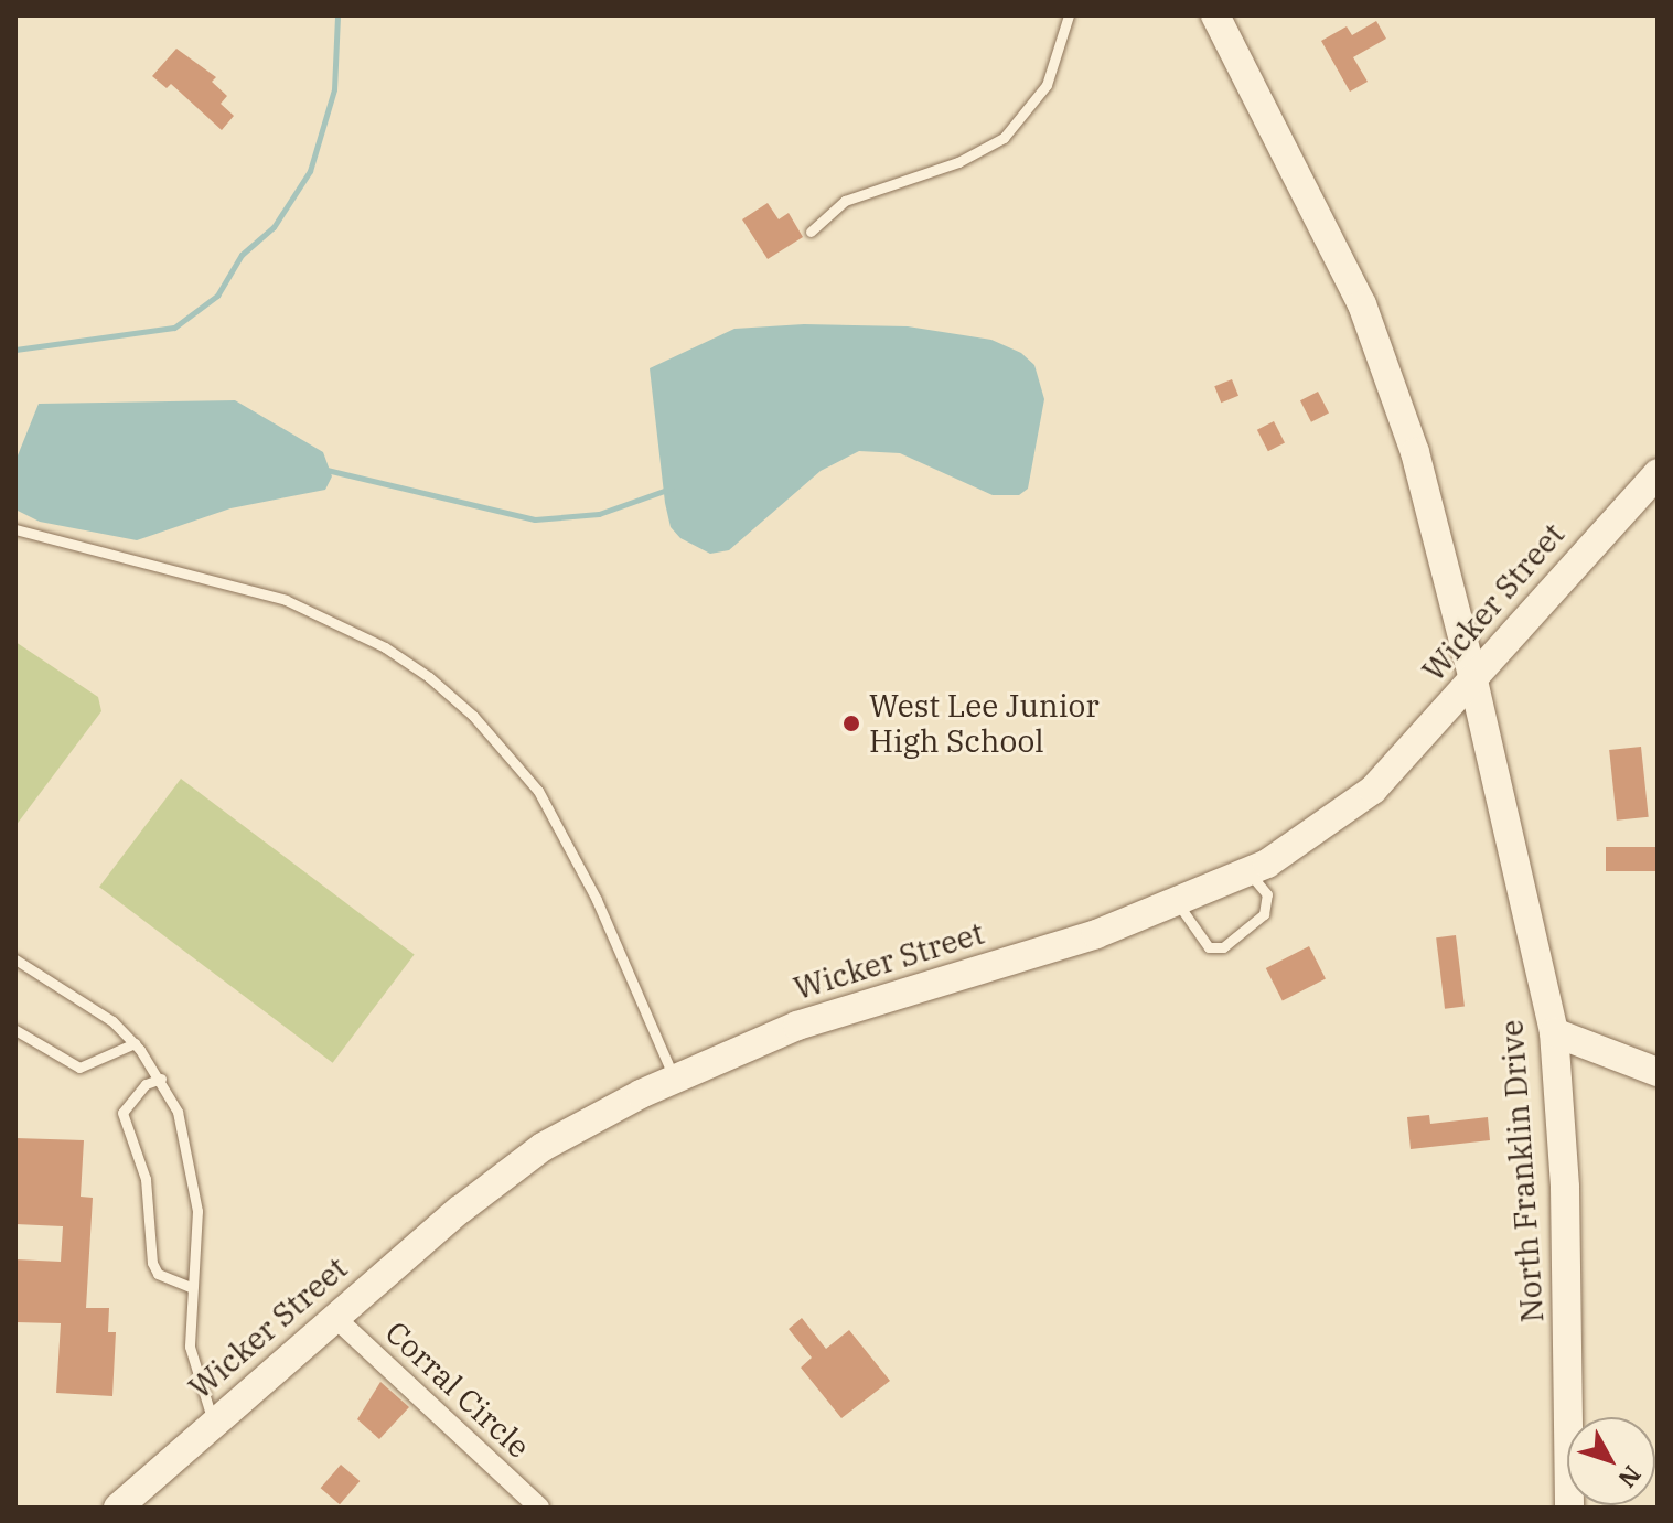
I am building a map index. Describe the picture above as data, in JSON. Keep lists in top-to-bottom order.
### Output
{
  "streets": {
    "main road": ["Wicker Street", "North Franklin Drive"],
    "street": ["Corral Circle"]
  },
  "crossings": [
    ["Wicker Street", "North Franklin Drive"],
    ["Wicker Street", "Corral Circle"]
  ],
  "places": ["West Lee Junior High School"],
  "north": "bottom right"
}
